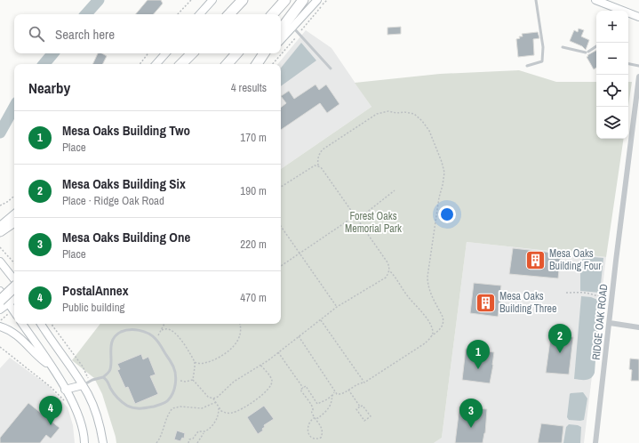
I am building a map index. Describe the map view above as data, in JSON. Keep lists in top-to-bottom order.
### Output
{
  "streets": {
    "street": ["RIDGE OAK ROAD"]
  },
  "parks": ["Forest Oaks Memorial Park"],
  "places": {
    "building": ["Mesa Oaks Building Four", "Mesa Oaks Building Three"]
  },
  "page": {
    "map_buttons": ["+", "−"],
    "search": "Search here",
    "heading": ["Nearby", "4 results"],
    "list": [
      {
        "mark": "1",
        "name": "Mesa Oaks Building Two",
        "note": "Place",
        "value": "170 m"
      },
      {
        "mark": "2",
        "name": "Mesa Oaks Building Six",
        "note": "Place · Ridge Oak Road",
        "value": "190 m"
      },
      {
        "mark": "3",
        "name": "Mesa Oaks Building One",
        "note": "Place",
        "value": "220 m"
      },
      {
        "mark": "4",
        "name": "PostalAnnex",
        "note": "Public building",
        "value": "470 m"
      }
    ],
    "pins": [
      "2",
      "1",
      "4",
      "3"
    ]
  }
}
